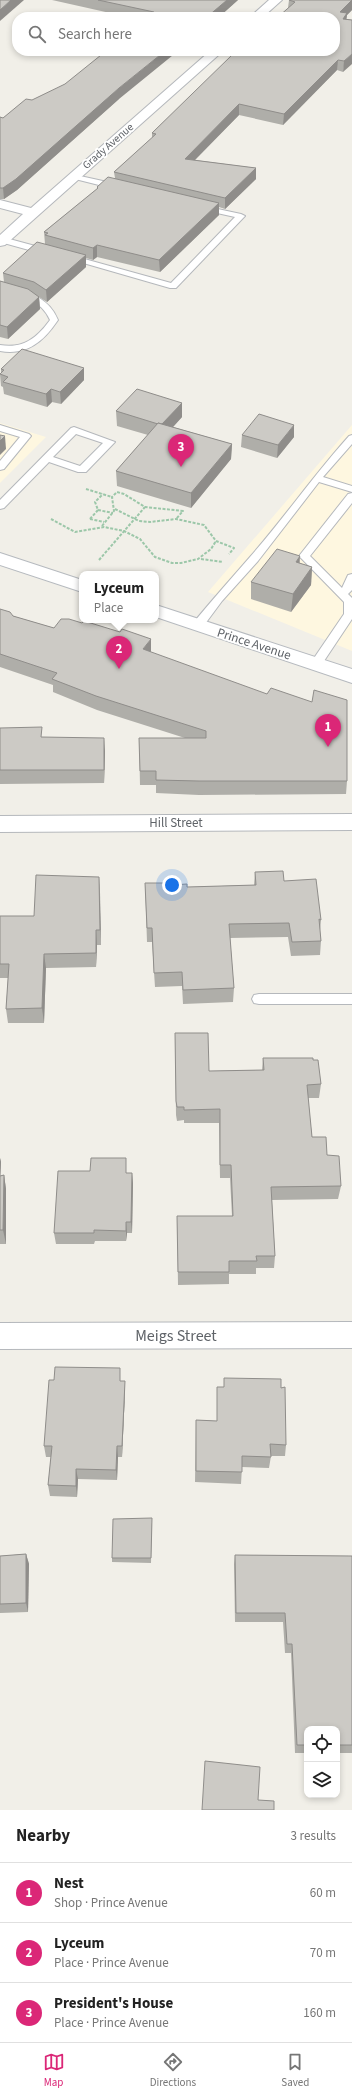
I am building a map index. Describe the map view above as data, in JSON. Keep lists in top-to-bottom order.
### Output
{
  "streets": {
    "street": [
      "Grady Avenue",
      "Prince Avenue",
      "Hill Street",
      "Meigs Street"
    ]
  },
  "page": {
    "search": "Search here",
    "pins": ["3", "2", "1"],
    "popup": ["Lyceum", "Place"],
    "heading": ["Nearby", "3 results"],
    "list": [
      {
        "mark": "1",
        "name": "Nest",
        "note": "Shop · Prince Avenue",
        "value": "60 m"
      },
      {
        "mark": "2",
        "name": "Lyceum",
        "note": "Place · Prince Avenue",
        "value": "70 m"
      },
      {
        "mark": "3",
        "name": "President's House",
        "note": "Place · Prince Avenue",
        "value": "160 m"
      }
    ],
    "nav": ["Map", "Directions", "Saved"]
  }
}
